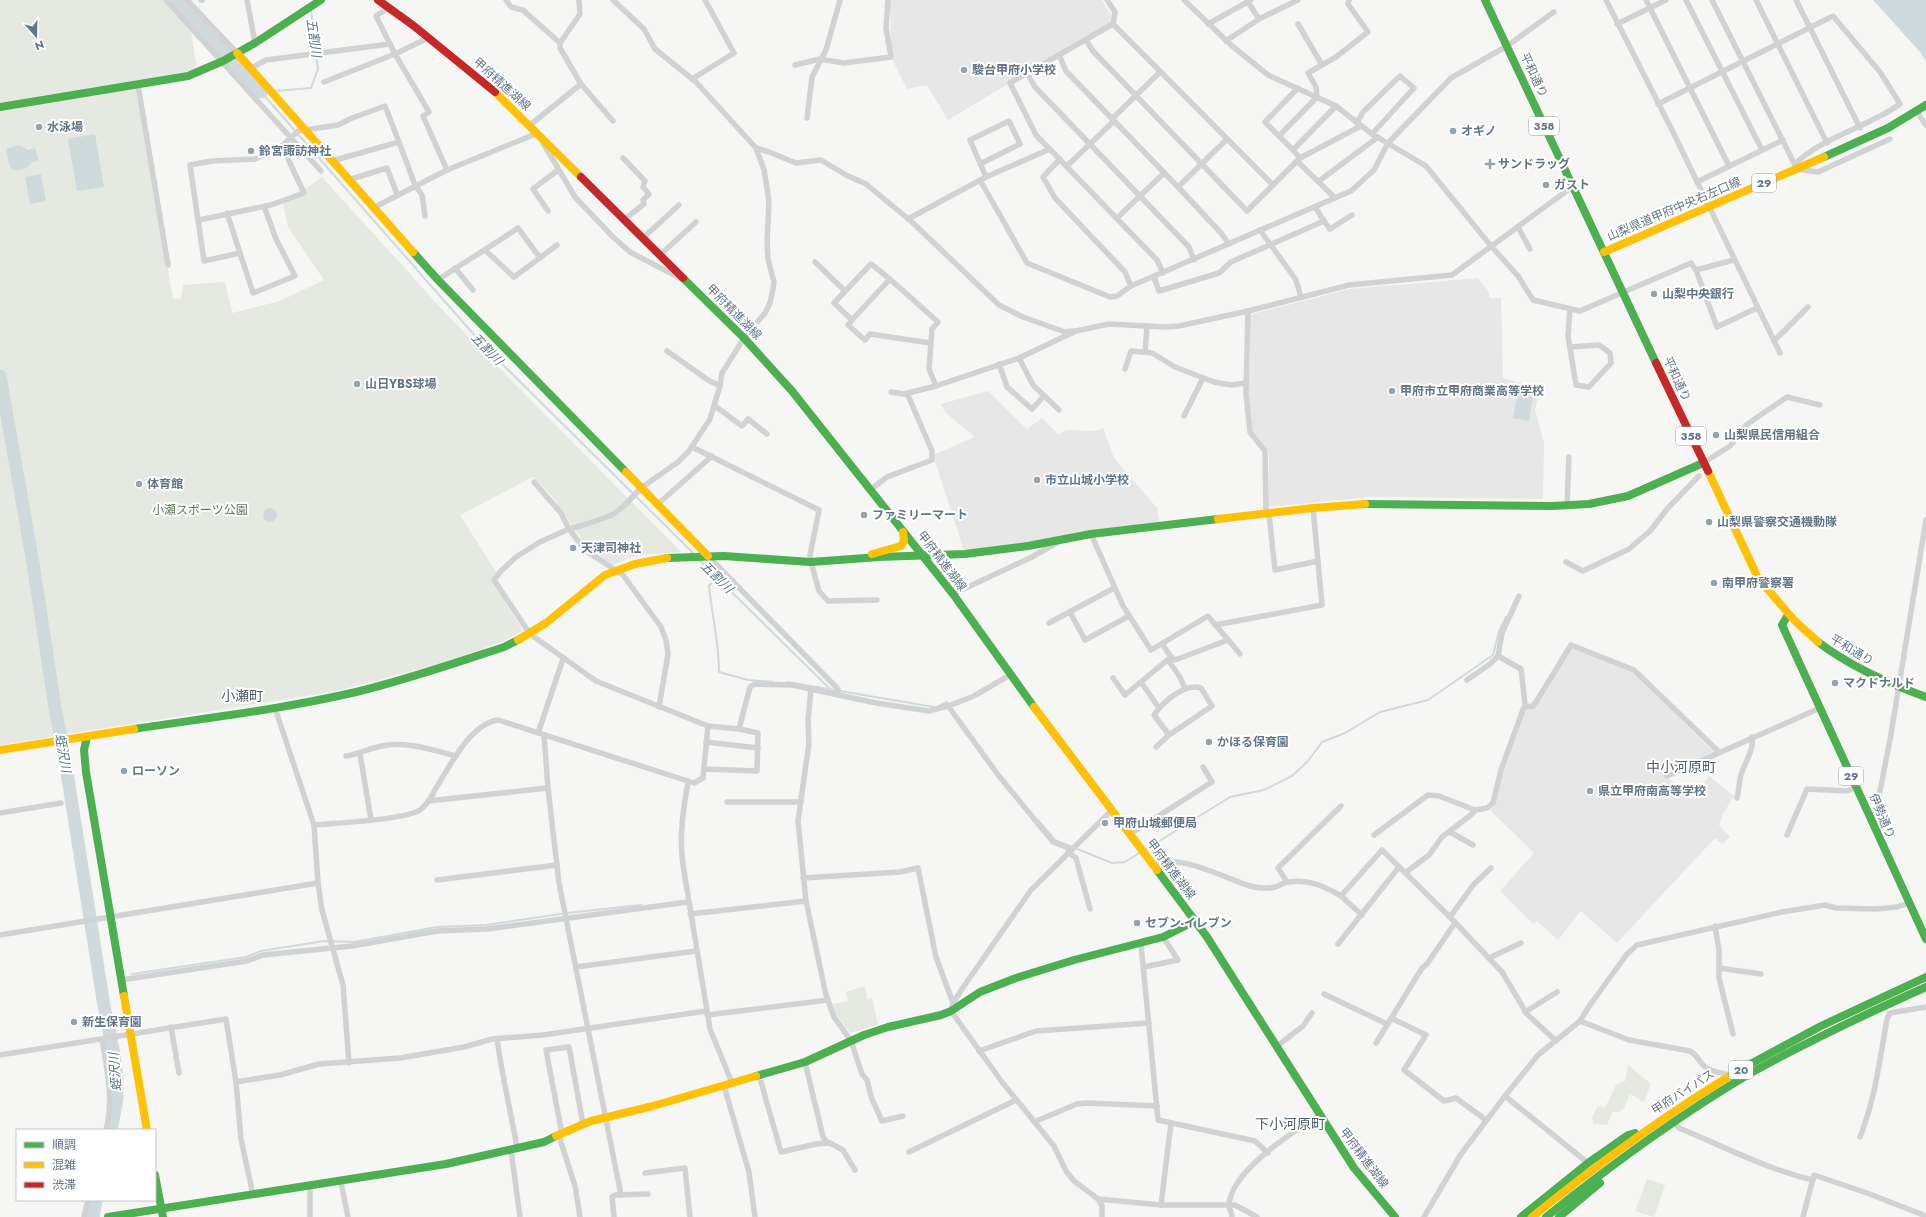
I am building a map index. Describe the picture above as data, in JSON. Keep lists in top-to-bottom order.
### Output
{
  "streets": {
    "main road": [
      "平和通り",
      "甲府精進湖線",
      "358",
      "29",
      "山梨県道甲府中央右左口線",
      "伊勢通り",
      "20",
      "甲府バイパス"
    ]
  },
  "crossings": [
    ["平和通り", "山梨県道甲府中央右左口線"],
    ["平和通り", "伊勢通り"]
  ],
  "districts": ["小瀬町", "中小河原町", "下小河原町"],
  "water": ["五割川", "蛭沢川"],
  "parks": ["小瀬スポーツ公園"],
  "places": {
    "other": [
      "駿台甲府小学校",
      "水泳場",
      "オギノ",
      "鈴宮諏訪神社",
      "ガスト",
      "山梨中央銀行",
      "山日YBS球場",
      "甲府市立甲府商業高等学校",
      "山梨県民信用組合",
      "市立山城小学校",
      "体育館",
      "ファミリーマート",
      "山梨県警察交通機動隊",
      "天津司神社",
      "南甲府警察署",
      "マクドナルド",
      "かほる保育園",
      "ローソン",
      "県立甲府南高等学校",
      "甲府山城郵便局",
      "セブン-イレブン",
      "新生保育園"
    ],
    "health": ["サンドラッグ"]
  },
  "legend": ["順調", "混雑", "渋滞"],
  "north": "bottom"
}
